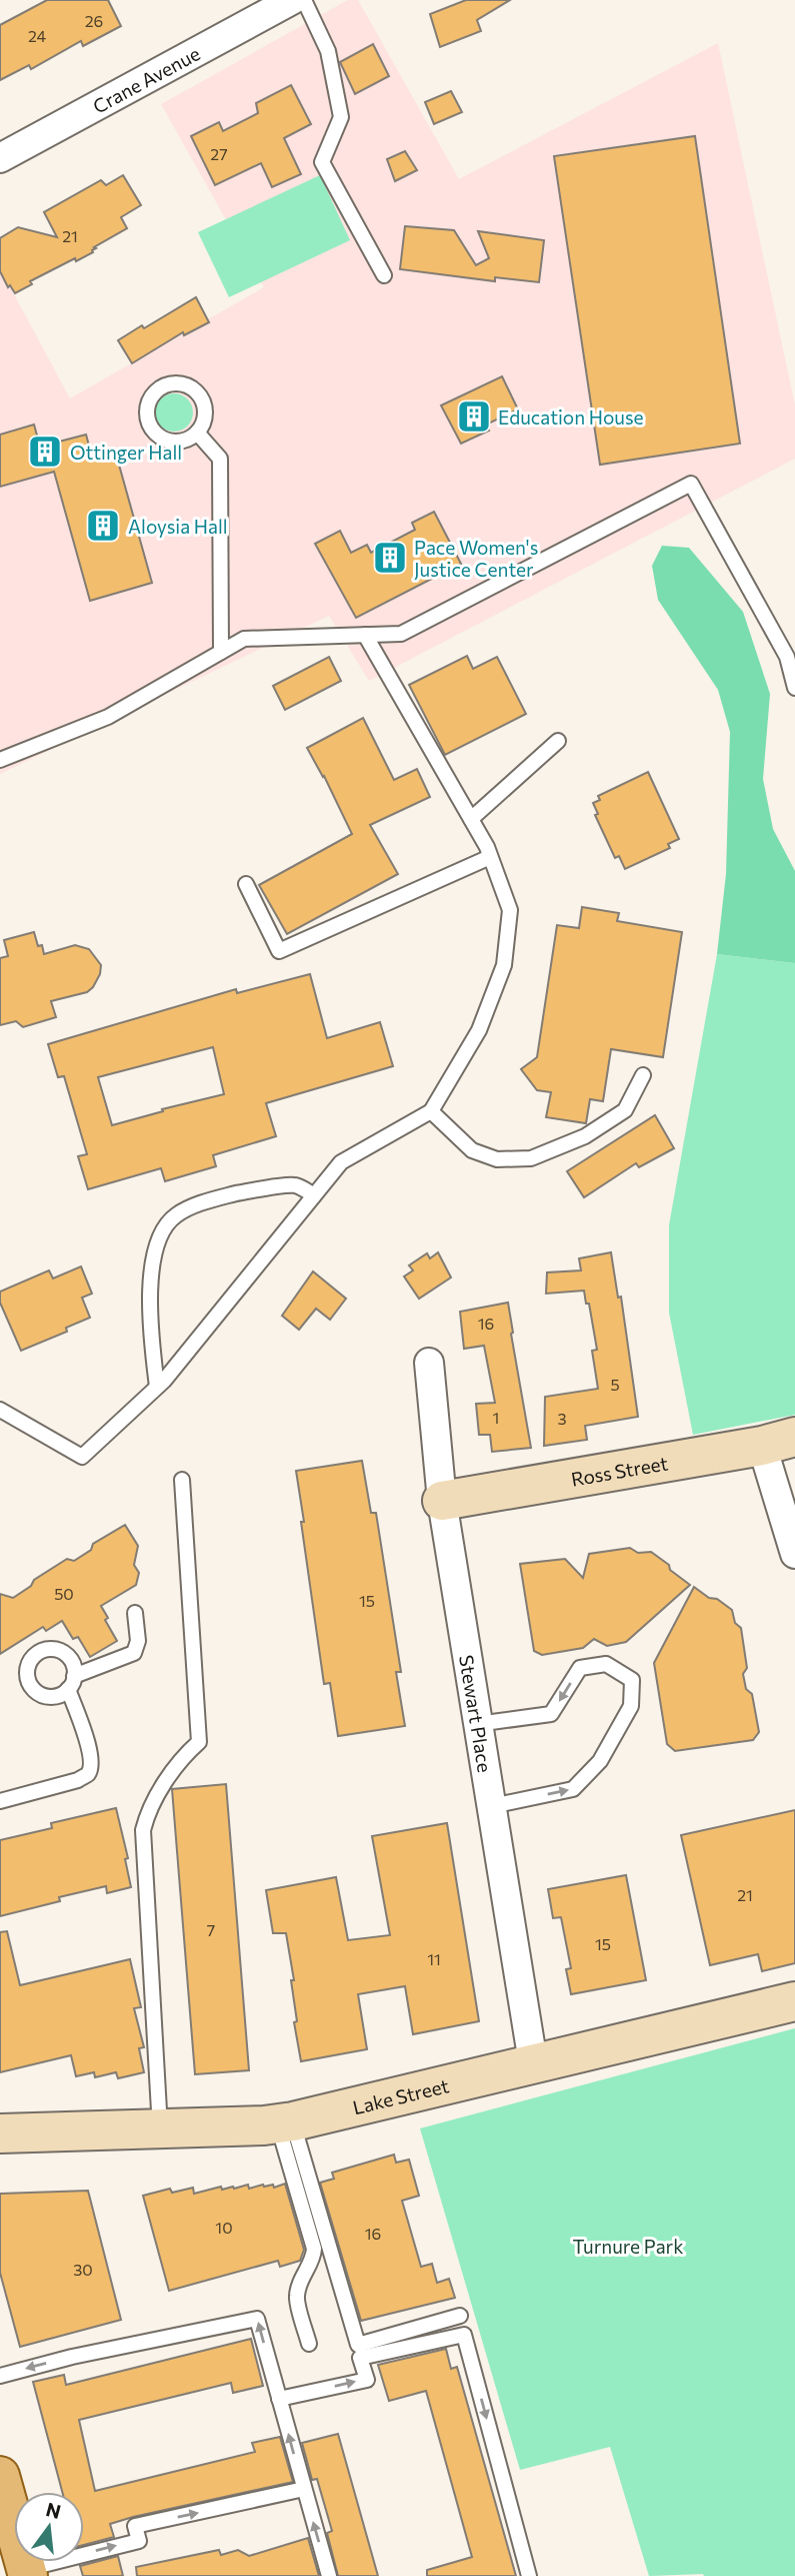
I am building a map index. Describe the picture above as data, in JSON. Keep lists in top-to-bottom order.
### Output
{
  "streets": {
    "main road": ["Ross Street", "Lake Street"],
    "street": ["Crane Avenue", "Stewart Place"]
  },
  "crossings": [
    ["Ross Street", "Stewart Place"],
    ["Stewart Place", "Lake Street"]
  ],
  "parks": ["Turnure Park"],
  "places": {
    "building": [
      "Education House",
      "Ottinger Hall",
      "Aloysia Hall",
      "Pace Women's Justice Center"
    ]
  },
  "house_numbers": [
    "26",
    "24",
    "27",
    "21",
    "16",
    "5",
    "1",
    "3",
    "50",
    "15",
    "21",
    "7",
    "15",
    "11",
    "10",
    "16",
    "30"
  ],
  "north": "top"
}
